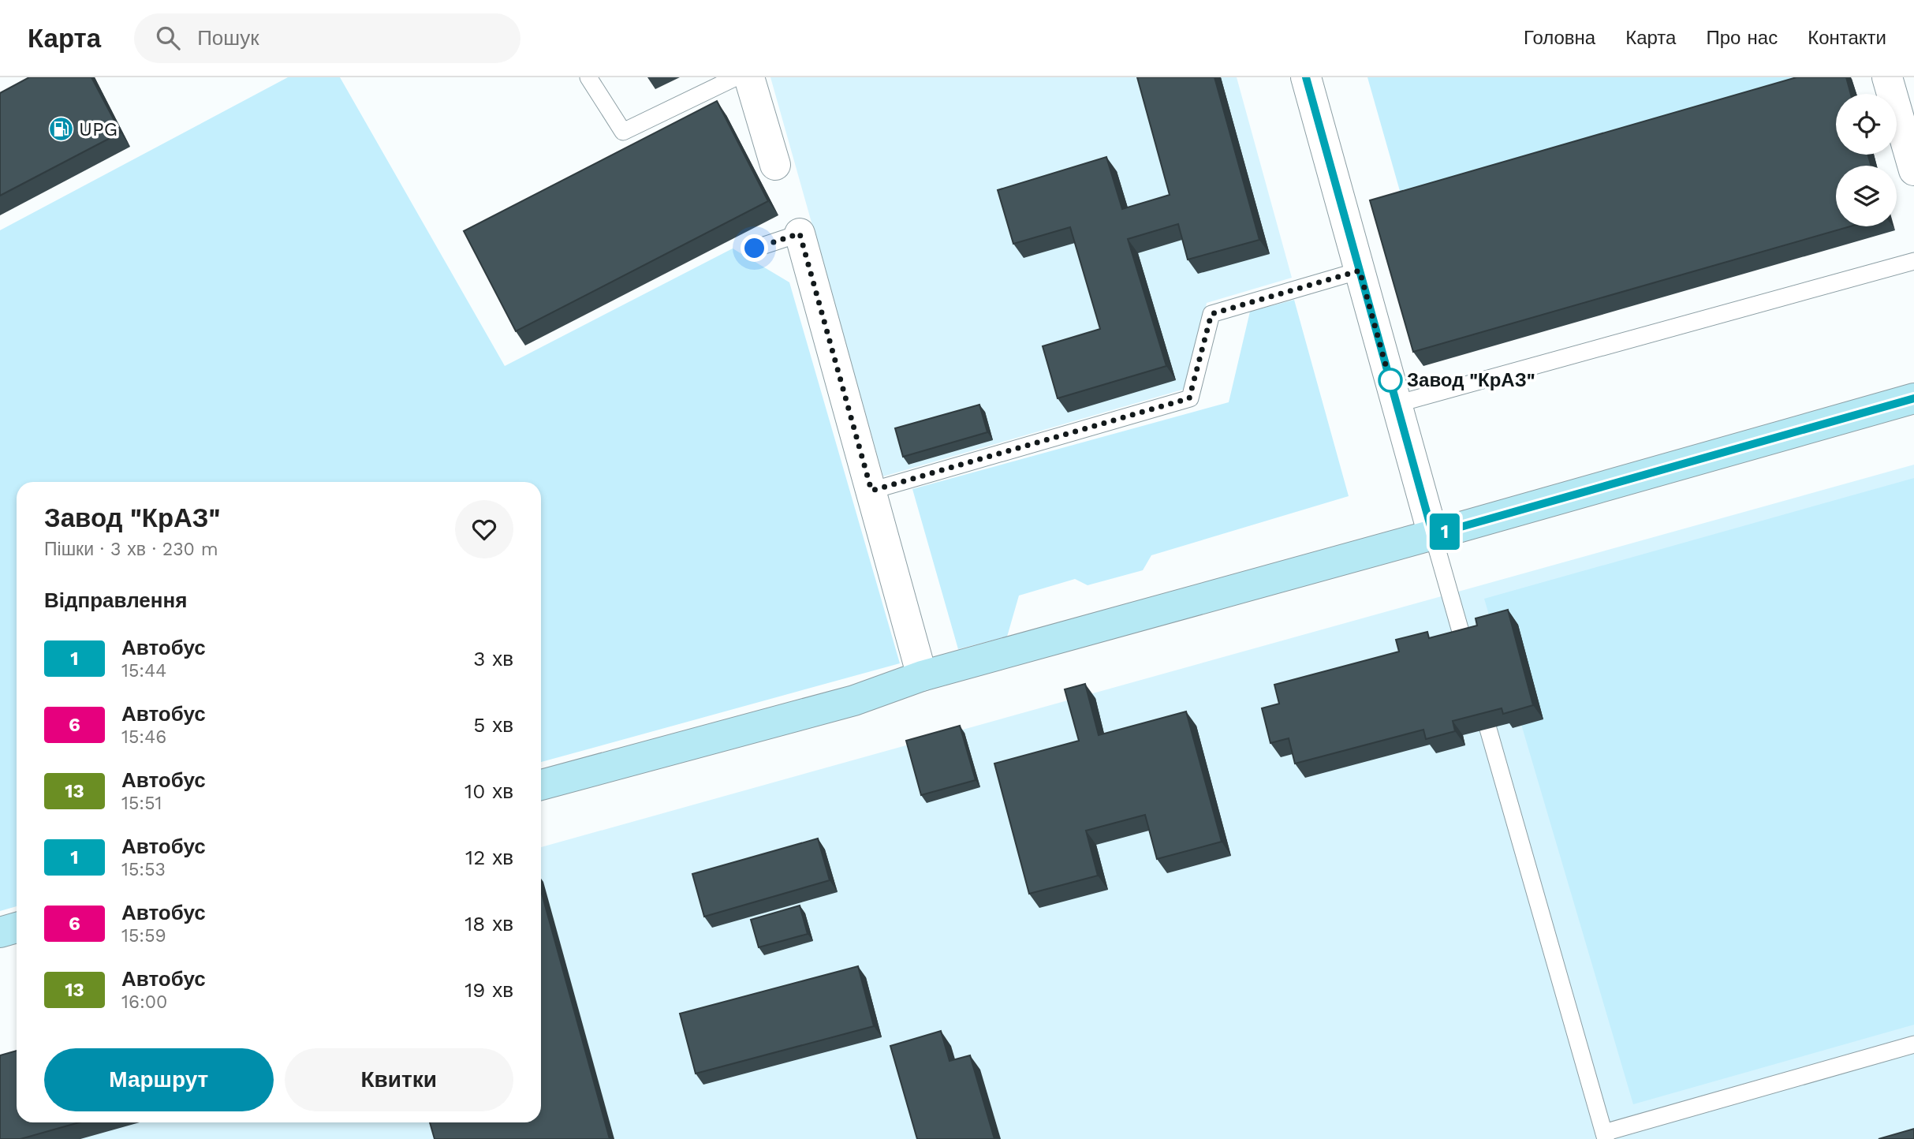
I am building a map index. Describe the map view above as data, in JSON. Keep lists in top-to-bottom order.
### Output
{
  "places": {
    "fuel station": ["UPG"],
    "other": ["Завод \"КрАЗ\""]
  },
  "lines": ["bus line 1"],
  "page": {
    "header": "Карта",
    "search": "Пошук",
    "nav": [
      "Головна",
      "Карта",
      "Про нас",
      "Контакти"
    ],
    "on_map": "1",
    "heading": [
      ["Завод \"КрАЗ\"", "Пішки · 3 хв · 230 m"],
      "Відправлення"
    ],
    "list": [
      {
        "mark": "1",
        "name": "Автобус",
        "note": "15:44",
        "value": "3 хв"
      },
      {
        "mark": "6",
        "name": "Автобус",
        "note": "15:46",
        "value": "5 хв"
      },
      {
        "mark": "13",
        "name": "Автобус",
        "note": "15:51",
        "value": "10 хв"
      },
      {
        "mark": "1",
        "name": "Автобус",
        "note": "15:53",
        "value": "12 хв"
      },
      {
        "mark": "6",
        "name": "Автобус",
        "note": "15:59",
        "value": "18 хв"
      },
      {
        "mark": "13",
        "name": "Автобус",
        "note": "16:00",
        "value": "19 хв"
      }
    ],
    "buttons": ["Маршрут", "Квитки"]
  }
}
